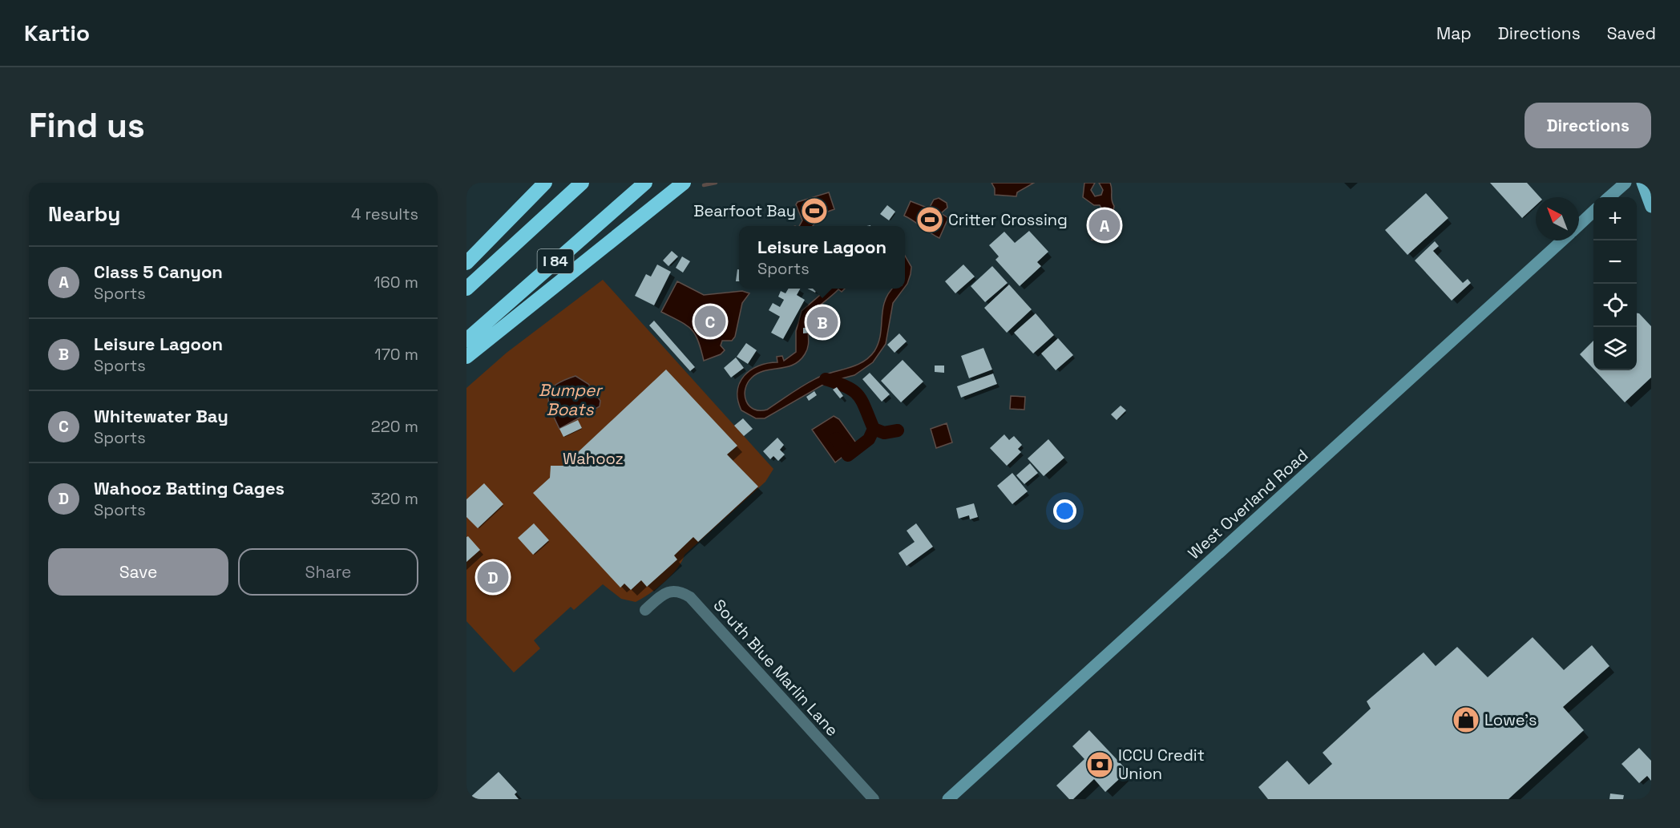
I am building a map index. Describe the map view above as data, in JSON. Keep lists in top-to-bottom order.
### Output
{
  "streets": {
    "highway": ["I 84"],
    "street": ["West Overland Road", "South Blue Marlin Lane"]
  },
  "water": ["Bumper Boats"],
  "parks": ["Wahooz"],
  "places": {
    "sports": ["Bearfoot Bay", "Critter Crossing"],
    "shop": ["Lowe's"],
    "bank": ["ICCU Credit Union"]
  },
  "north": "top left",
  "page": {
    "header": "Kartio",
    "nav": ["Map", "Directions", "Saved"],
    "buttons": [
      "Directions",
      ["Save", "Share"]
    ],
    "title": "Find us",
    "heading": ["Nearby", "4 results"],
    "map_buttons": ["+", "−"],
    "pins": [
      "A",
      "C",
      "B",
      "D"
    ],
    "popup": ["Leisure Lagoon", "Sports"],
    "list": [
      {
        "mark": "A",
        "name": "Class 5 Canyon",
        "note": "Sports",
        "value": "160 m"
      },
      {
        "mark": "B",
        "name": "Leisure Lagoon",
        "note": "Sports",
        "value": "170 m"
      },
      {
        "mark": "C",
        "name": "Whitewater Bay",
        "note": "Sports",
        "value": "220 m"
      },
      {
        "mark": "D",
        "name": "Wahooz Batting Cages",
        "note": "Sports",
        "value": "320 m"
      }
    ]
  }
}
